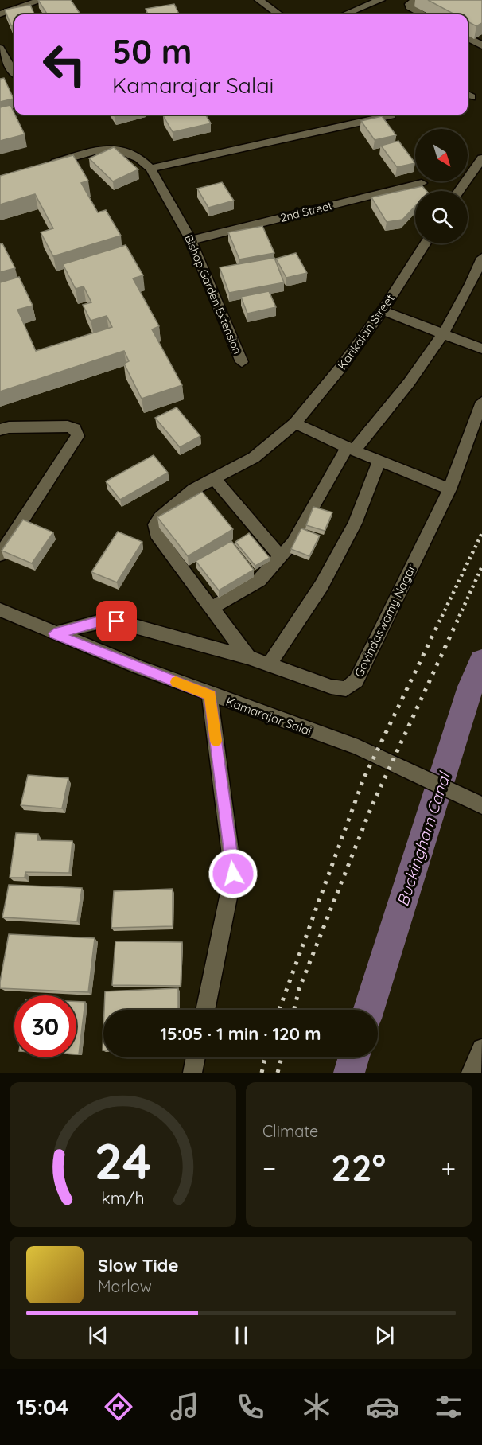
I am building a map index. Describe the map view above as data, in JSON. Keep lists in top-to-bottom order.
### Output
{
  "streets": {
    "street": [
      "2nd Street",
      "Bishop Garden Extension",
      "Karikalan Street",
      "Govindaswamy Nagar",
      "Kamarajar Salai"
    ]
  },
  "crossings": [
    ["2nd Street", "Bishop Garden Extension"],
    ["Govindaswamy Nagar", "Kamarajar Salai"]
  ],
  "water": ["Buckingham Canal"],
  "north": "bottom right",
  "page": {
    "turn": ["50 m", "Kamarajar Salai"],
    "limit": "30",
    "trip": "15:05 · 1 min · 120 m",
    "tile": "Climate",
    "heat": ["−", "22°", "+"],
    "song": ["Slow Tide", "Marlow"],
    "tabs": "15:04",
    "gauge": ["24", "km/h"]
  }
}
